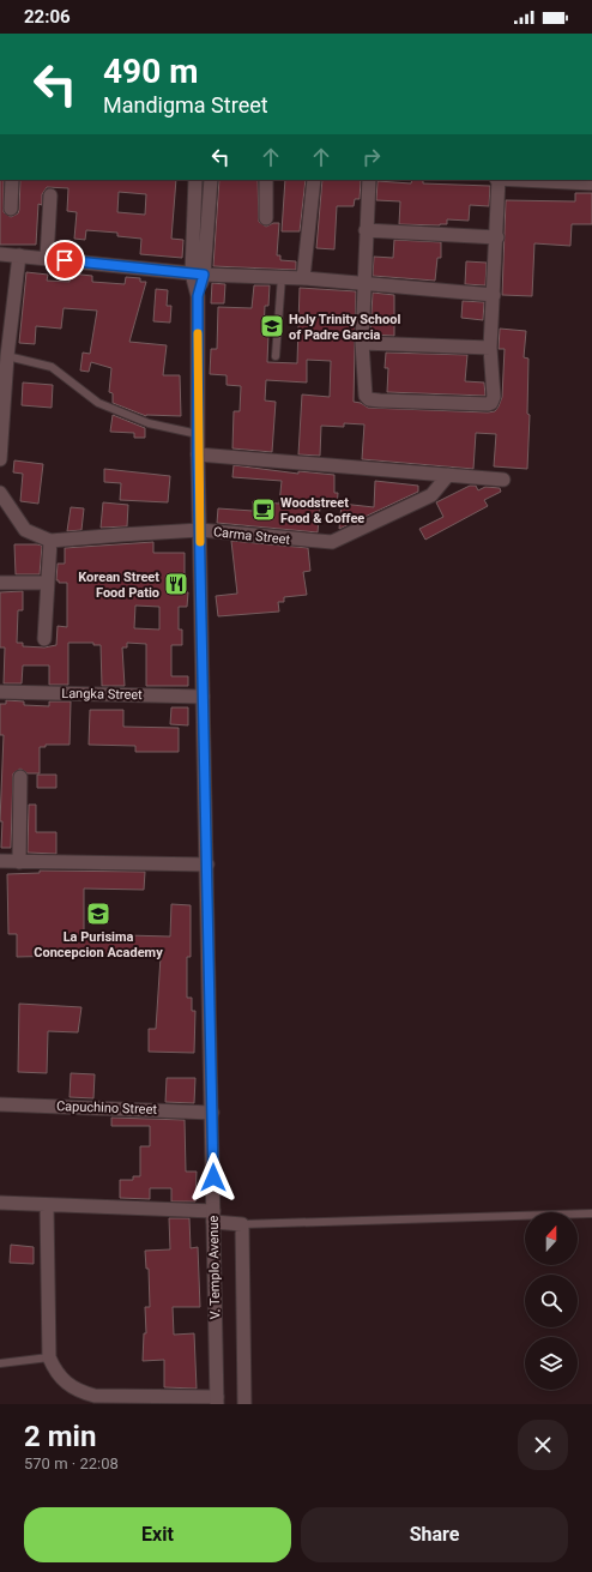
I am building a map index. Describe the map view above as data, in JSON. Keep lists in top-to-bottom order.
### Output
{
  "streets": {
    "street": [
      "Carma Street",
      "Langka Street",
      "Capuchino Street",
      "V. Templo Avenue"
    ]
  },
  "crossings": [
    ["Carma Street", "V. Templo Avenue"],
    ["Langka Street", "V. Templo Avenue"],
    ["Capuchino Street", "V. Templo Avenue"]
  ],
  "places": {
    "school or university": ["Holy Trinity School of Padre Garcia", "La Purisima Concepcion Academy"],
    "cafe": ["Woodstreet Food & Coffee"],
    "restaurant": ["Korean Street Food Patio"]
  },
  "north": "top",
  "page": {
    "status": "22:06",
    "turn": ["490 m", "Mandigma Street"],
    "heading": ["2 min", "570 m · 22:08"],
    "buttons": ["Exit", "Share"]
  }
}
